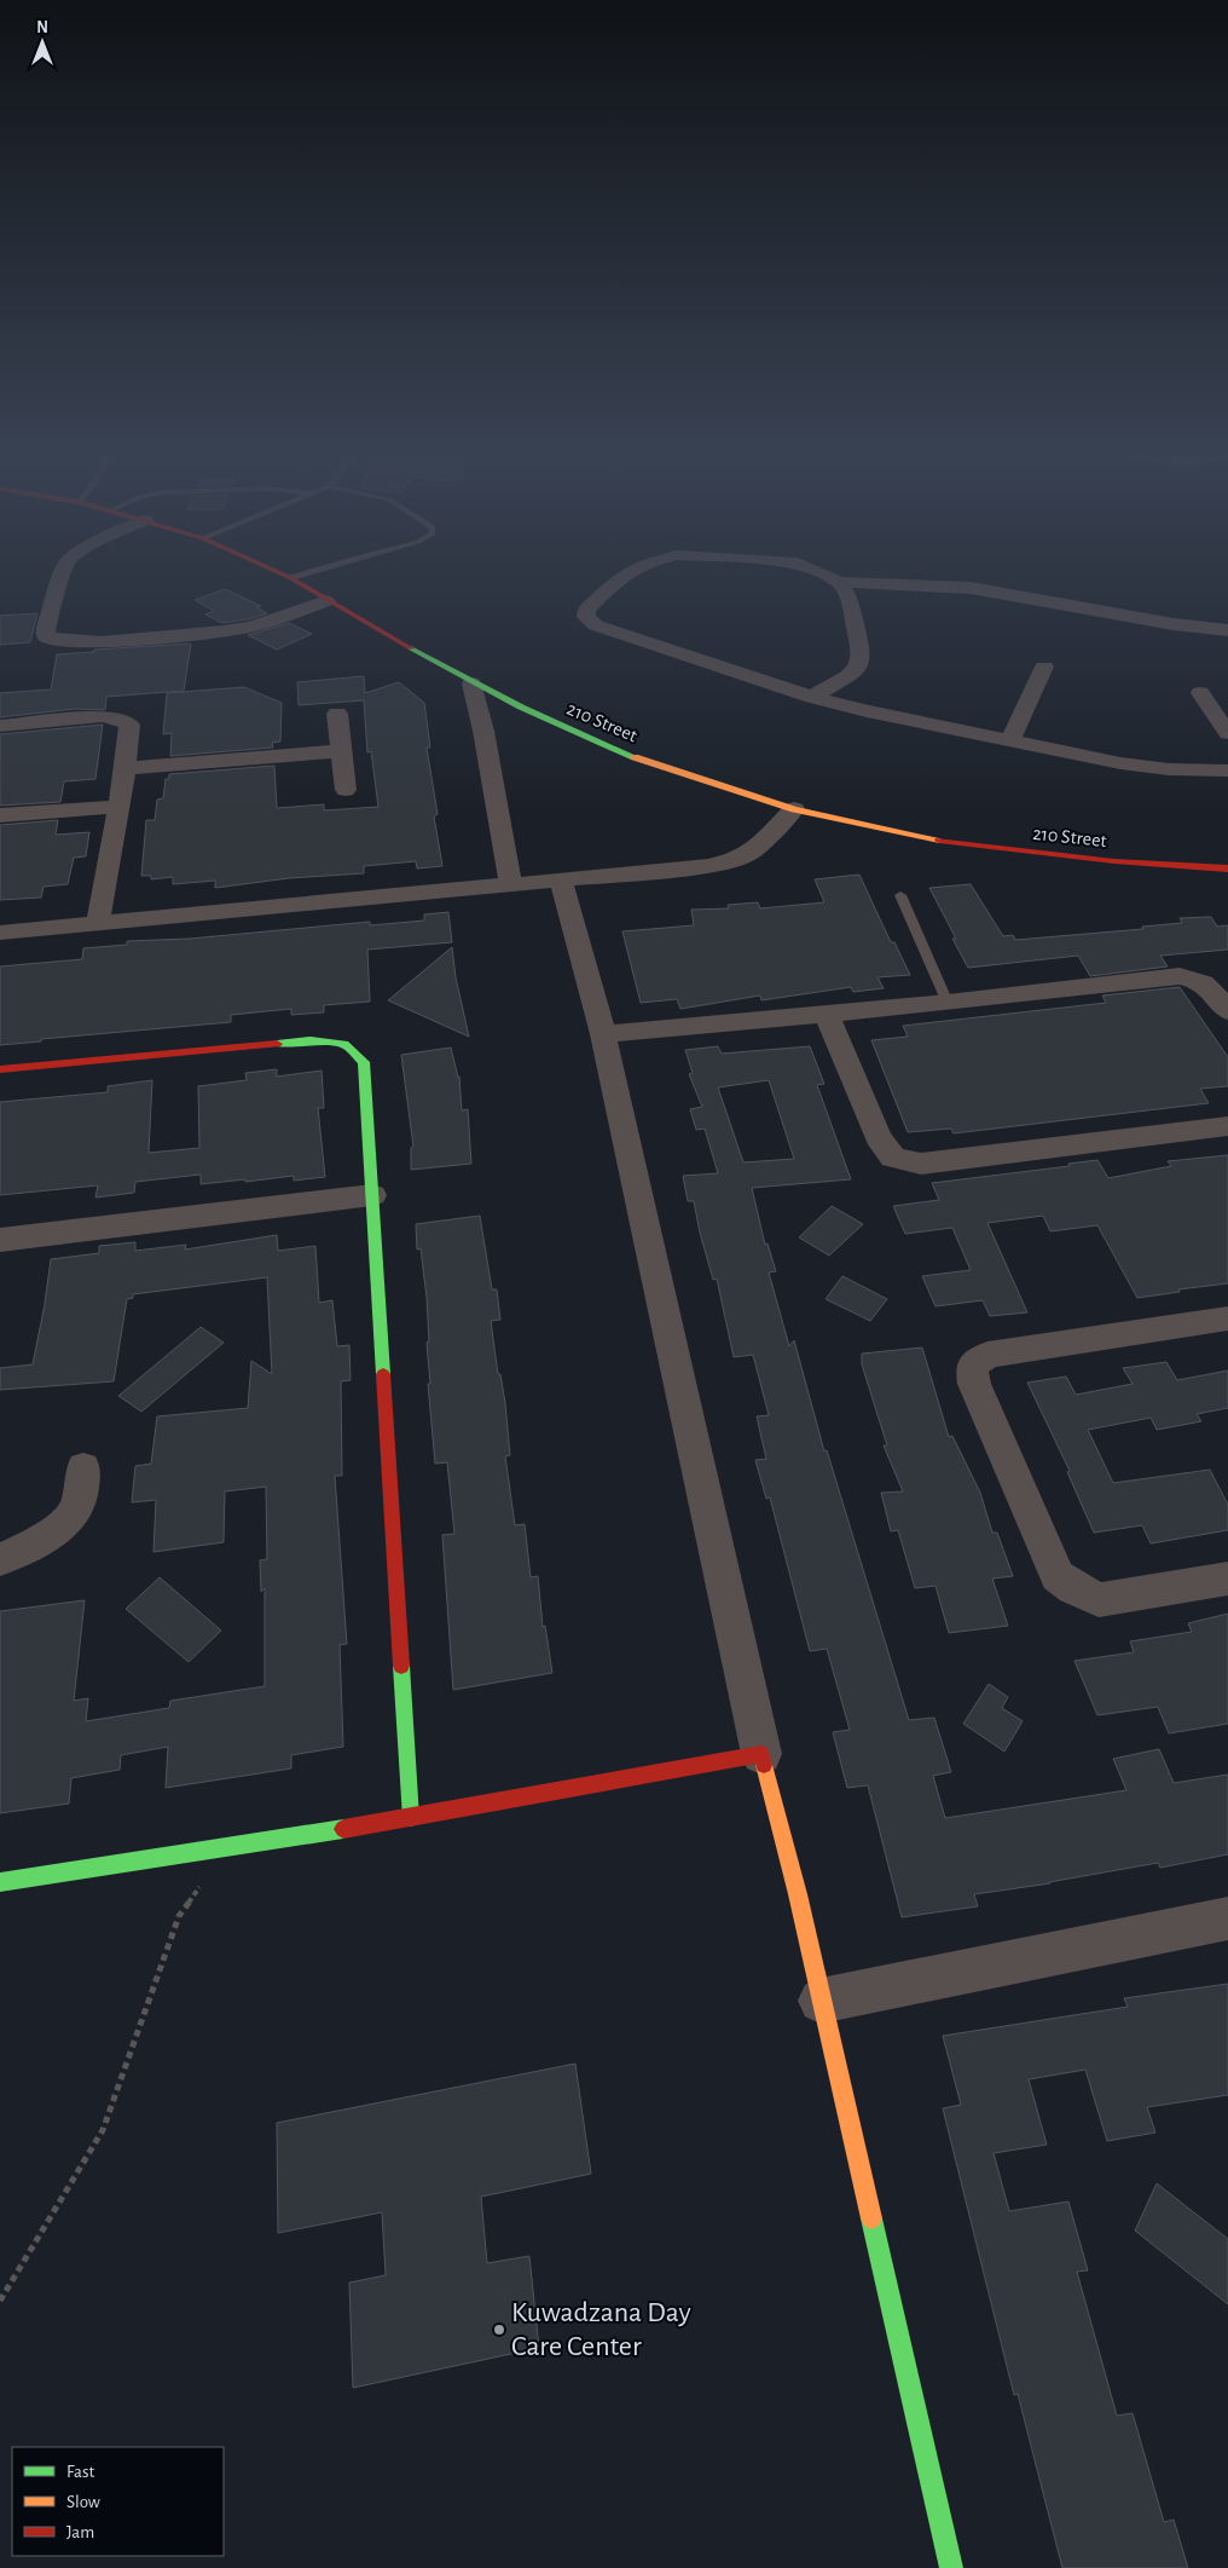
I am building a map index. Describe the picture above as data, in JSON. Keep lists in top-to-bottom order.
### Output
{
  "streets": {
    "street": ["210 Street"]
  },
  "places": ["Kuwadzana Day Care Center"],
  "legend": ["Fast", "Slow", "Jam"],
  "north": "top"
}
